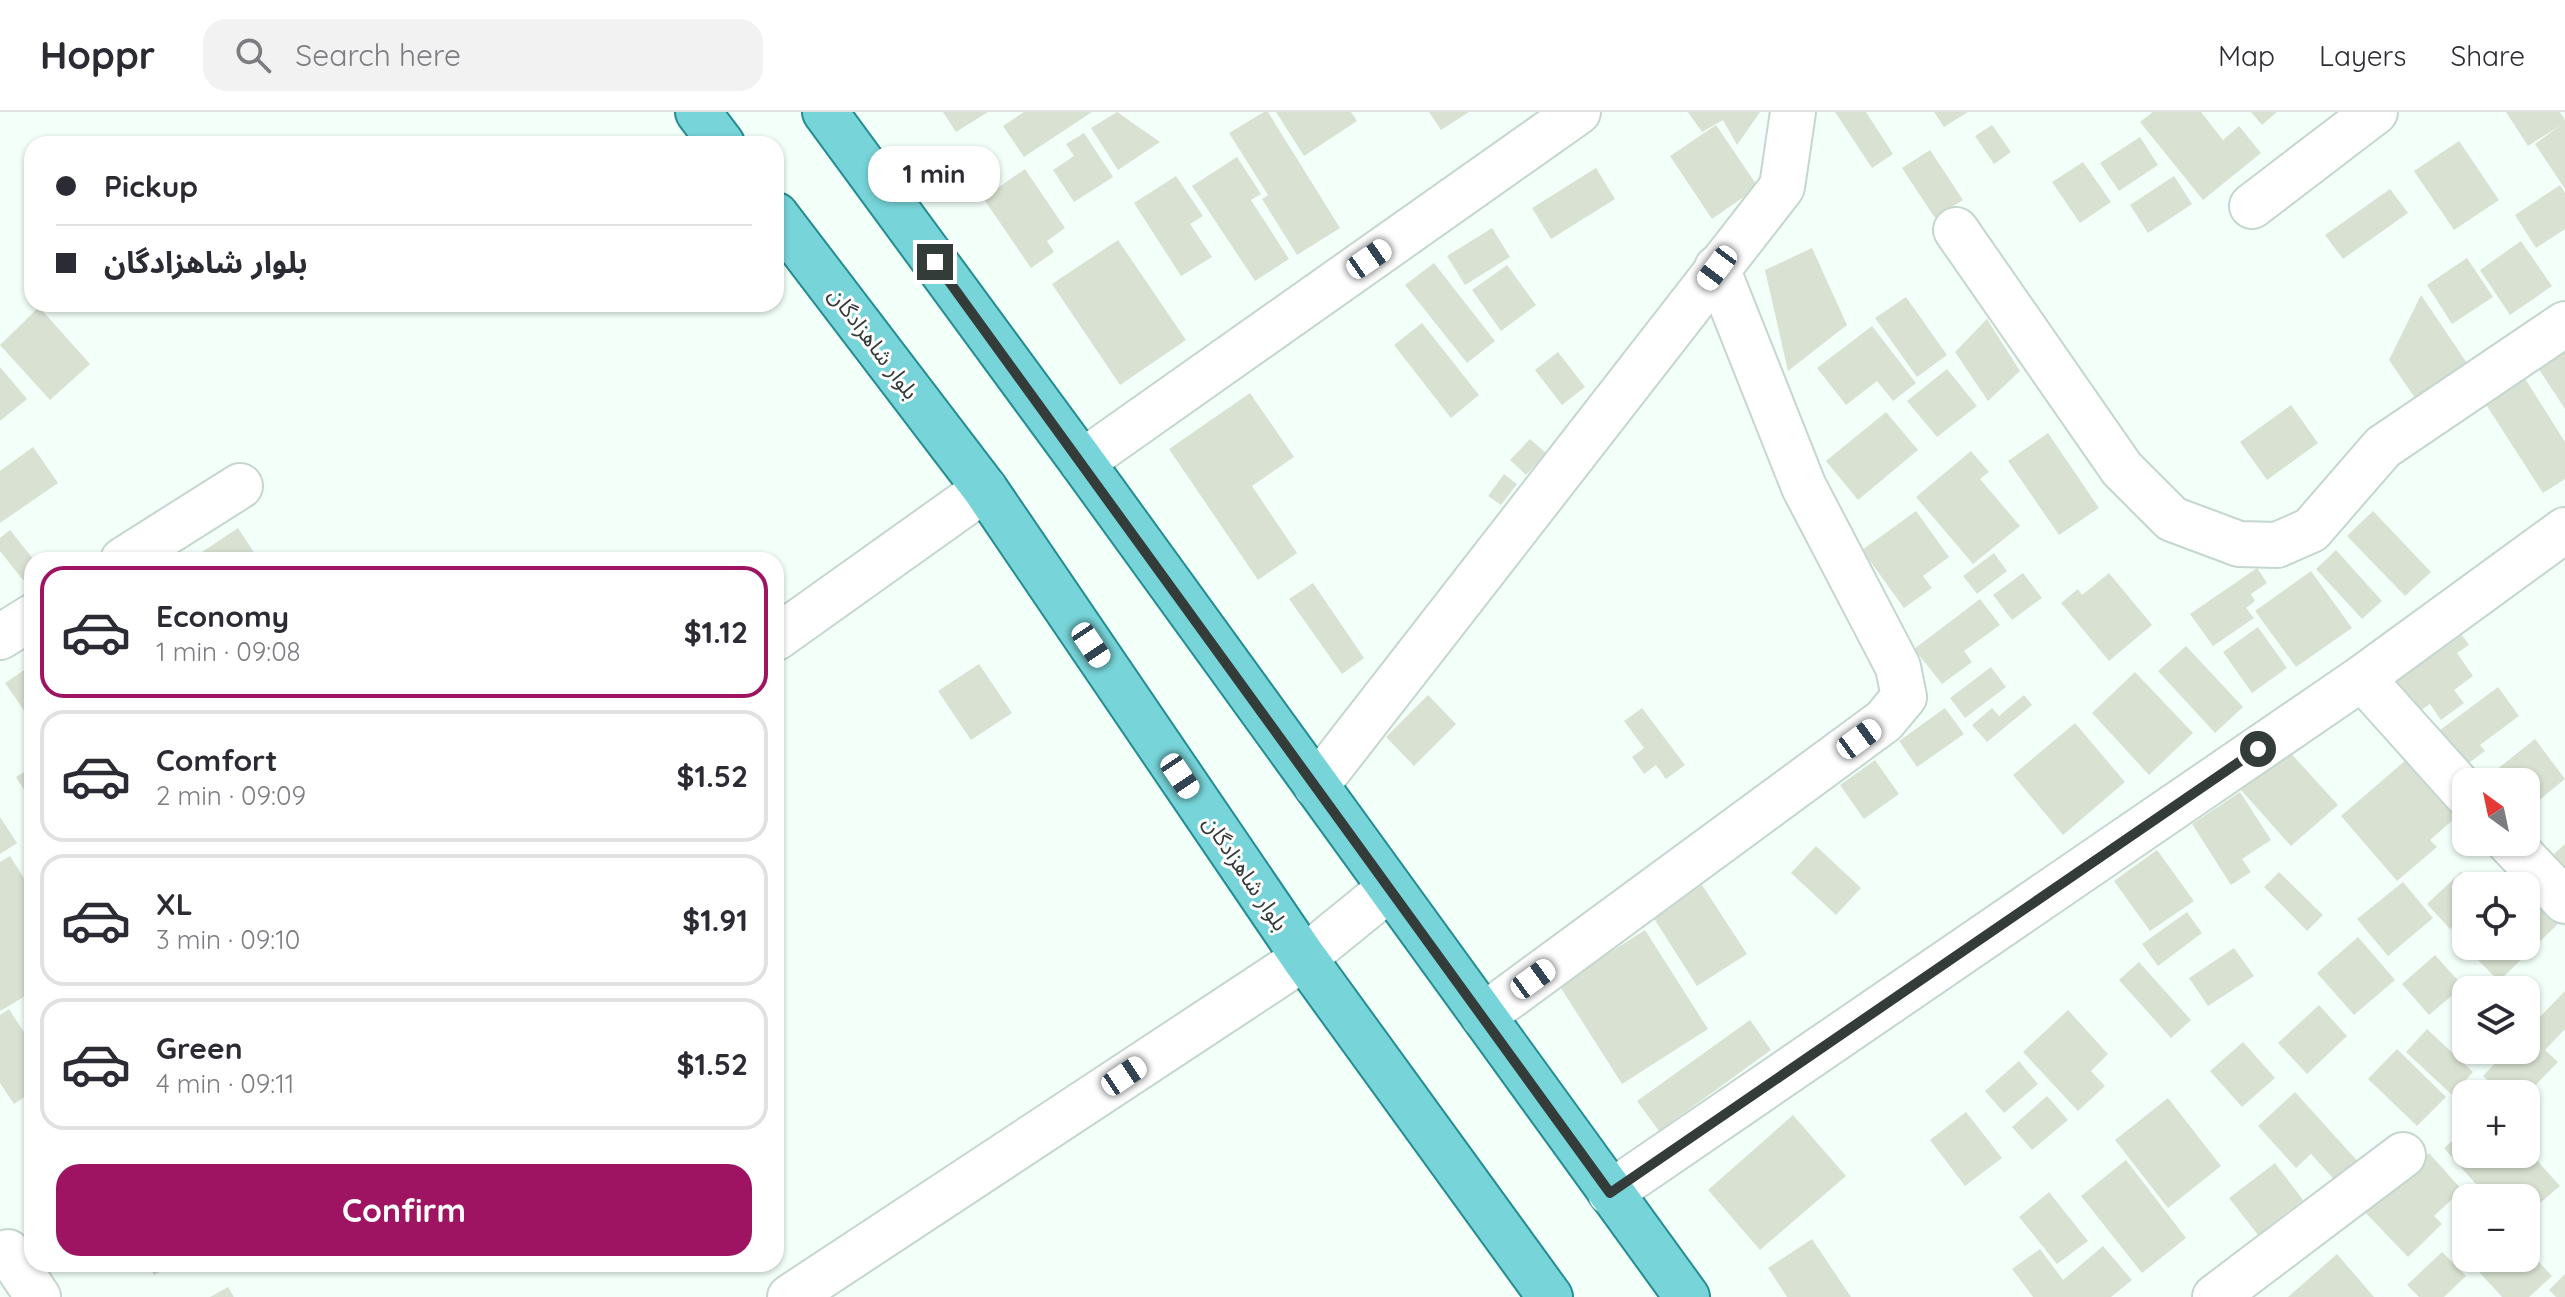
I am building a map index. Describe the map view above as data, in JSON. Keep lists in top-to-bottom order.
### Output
{
  "streets": {
    "main road": ["بلوار شاهزادگان"]
  },
  "north": "top left",
  "page": {
    "header": "Hoppr",
    "search": "Search here",
    "nav": ["Map", "Layers", "Share"],
    "banner": ["Pickup", "بلوار شاهزادگان"],
    "bubble": "1 min",
    "list": [
      {
        "name": "Economy",
        "note": "1 min · 09:08",
        "value": "$1.12"
      },
      {
        "name": "Comfort",
        "note": "2 min · 09:09",
        "value": "$1.52"
      },
      {
        "name": "XL",
        "note": "3 min · 09:10",
        "value": "$1.91"
      },
      {
        "name": "Green",
        "note": "4 min · 09:11",
        "value": "$1.52"
      }
    ],
    "map_buttons": ["+", "−"],
    "buttons": "Confirm"
  }
}
